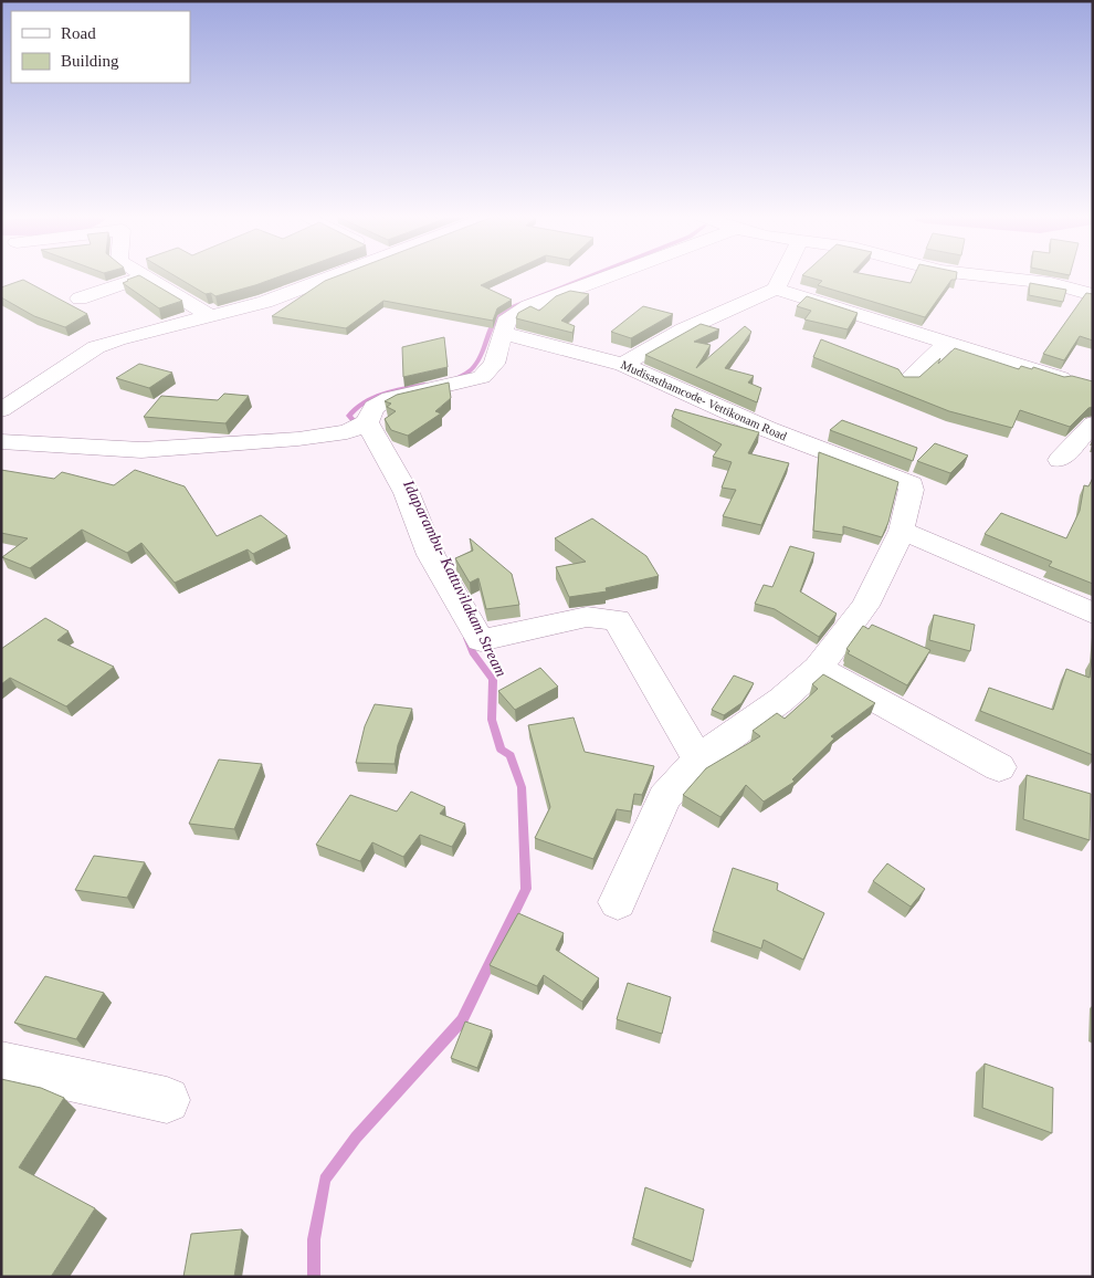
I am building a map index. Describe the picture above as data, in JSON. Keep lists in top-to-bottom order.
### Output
{
  "streets": {
    "street": ["Mudisasthamcode- Vettikonam Road"]
  },
  "water": ["Idaparambu- Kattuvilakam Stream"],
  "legend": ["Road", "Building"]
}
